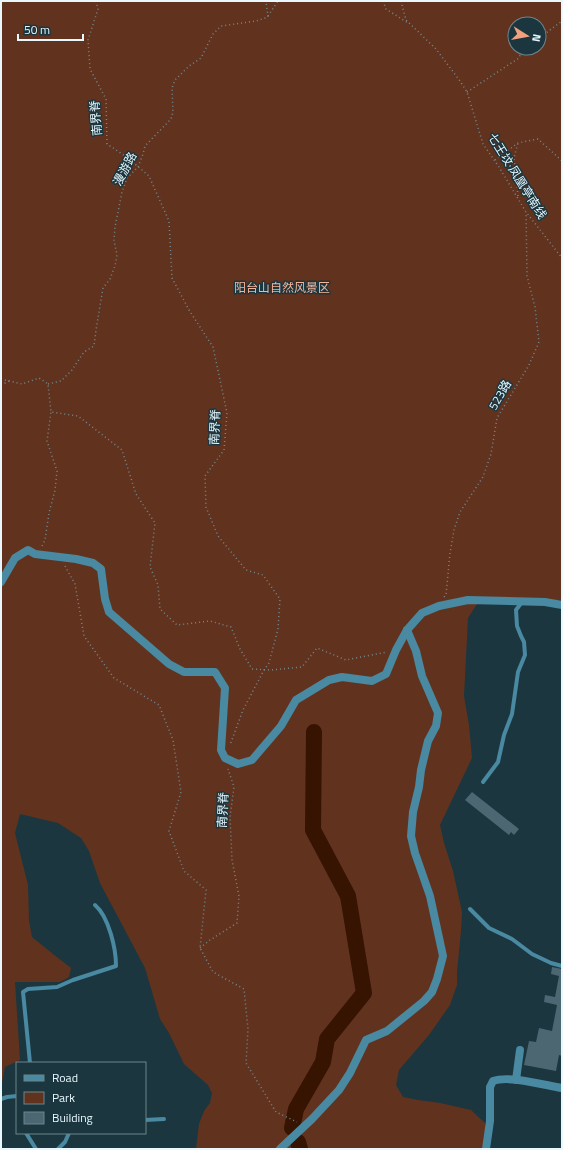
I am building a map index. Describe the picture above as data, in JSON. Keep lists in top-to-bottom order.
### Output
{
  "streets": {
    "path": [
      "南界脊",
      "漫游路",
      "七王坟·凤凰亭南线",
      "523路"
    ]
  },
  "crossings": [
    ["南界脊", "漫游路"],
    ["七王坟·凤凰亭南线", "523路"]
  ],
  "parks": ["阳台山自然风景区"],
  "legend": ["Road", "Park", "Building"],
  "scale_bar": "50 m",
  "north": "right"
}
